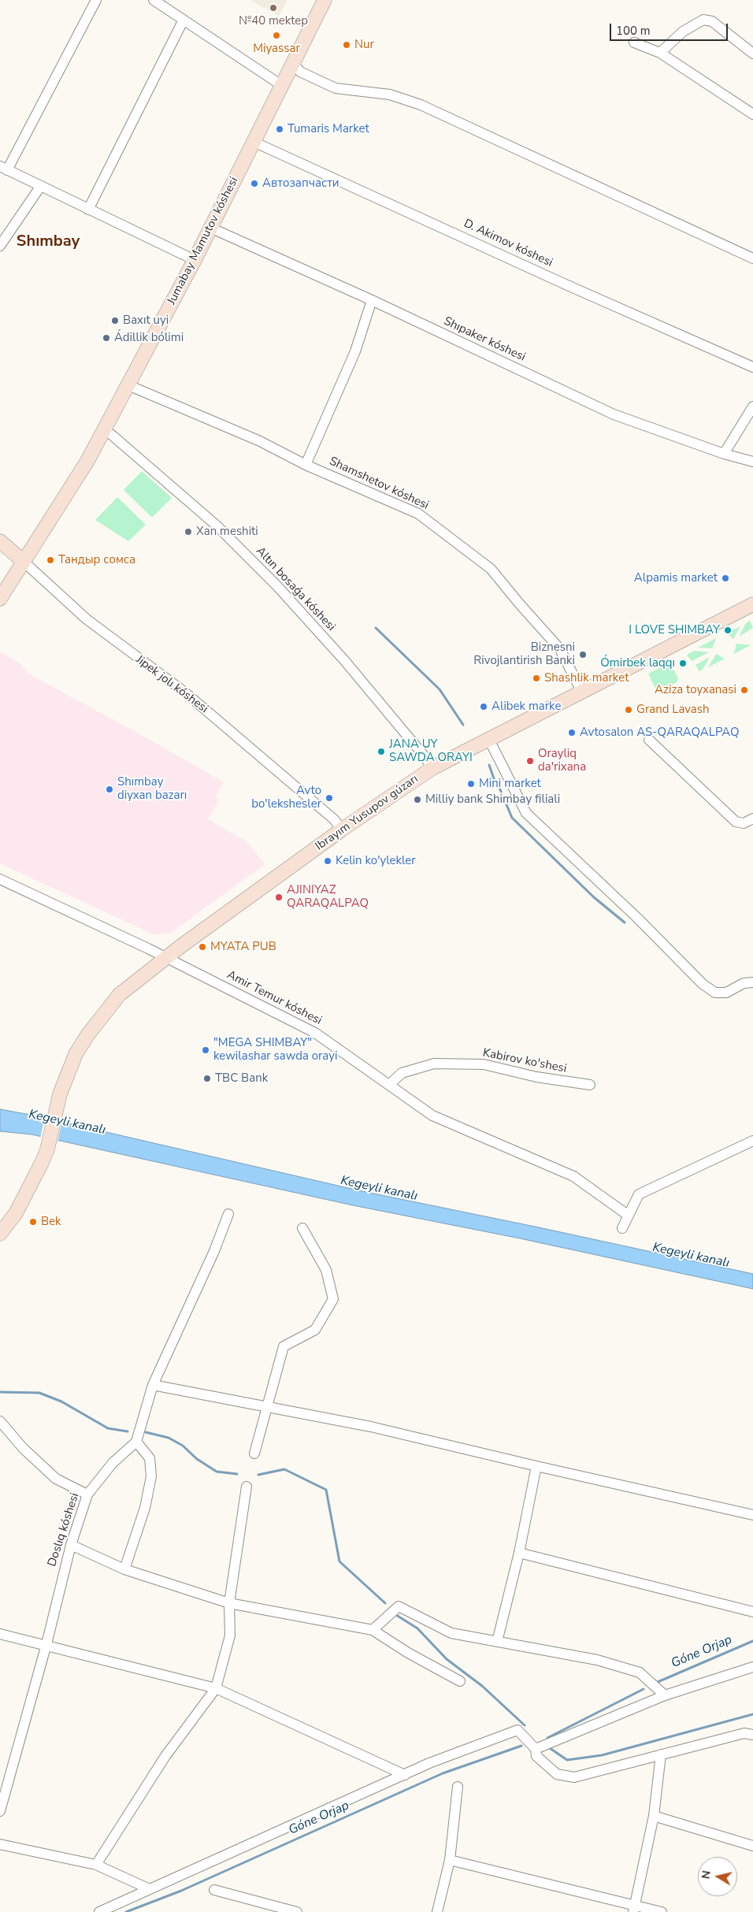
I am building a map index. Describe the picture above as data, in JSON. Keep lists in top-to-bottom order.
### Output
{
  "streets": {
    "main road": ["Jumabay Mamutov kóshesi", "Jipek jolı kóshesi", "Ibrayım Yusupov gúzarı"],
    "street": [
      "D. Akimov kóshesi",
      "Shıpaker kóshesi",
      "Shamshetov kóshesi",
      "Altın bosaǵa kóshesi",
      "Amir Temur kóshesi",
      "Kabirov ko'shesi",
      "Doslıq kóshesi"
    ]
  },
  "crossings": [
    ["Jumabay Mamutov kóshesi", "D. Akimov kóshesi"],
    ["Jumabay Mamutov kóshesi", "Shıpaker kóshesi"],
    ["Jumabay Mamutov kóshesi", "Shamshetov kóshesi"],
    ["Jumabay Mamutov kóshesi", "Altın bosaǵa kóshesi"],
    ["Jumabay Mamutov kóshesi", "Jipek jolı kóshesi"],
    ["Shamshetov kóshesi", "Ibrayım Yusupov gúzarı"],
    ["Altın bosaǵa kóshesi", "Ibrayım Yusupov gúzarı"],
    ["Jipek jolı kóshesi", "Ibrayım Yusupov gúzarı"],
    ["Ibrayım Yusupov gúzarı", "Amir Temur kóshesi"],
    ["Amir Temur kóshesi", "Kabirov ko'shesi"]
  ],
  "districts": ["Shımbay"],
  "water": ["Kegeyli kanalı", "Góne Orjap"],
  "places": [
    "№40 mektep",
    "Miyassar",
    "Nur",
    "Tumaris Market",
    "Автозапчасти",
    "Baxıt uyi",
    "Ádillik bólimi",
    "Xan meshiti",
    "Тандыр сомса",
    "Alpamis market",
    "I LOVE SHIMBAY",
    "Biznesni Rivojlantirish Banki",
    "Ómirbek laqqı",
    "Shashlik market",
    "Aziza toyxanasi",
    "Alibek marke",
    "Grand Lavash",
    "Avtosalon AS-QARAQALPAQ",
    "JANA UY SAWDA ORAYI",
    "Orayliq da'rixana",
    "Mini market",
    "Shımbay diyxan bazarı",
    "Avto bo'lekshesler",
    "Milliy bank Shimbay filiali",
    "Kelin ko'ylekler",
    "AJINIYAZ QARAQALPAQ",
    "MYATA PUB",
    "\"MEGA SHIMBAY\" kewilashar sawda orayi",
    "TBC Bank",
    "Bek"
  ],
  "scale_bar": "100 m",
  "north": "left"
}
